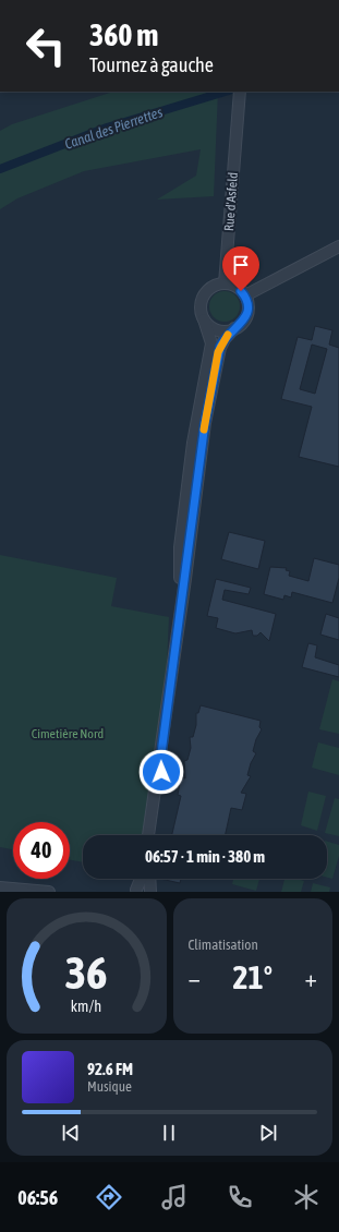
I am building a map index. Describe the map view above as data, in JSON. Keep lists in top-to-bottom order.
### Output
{
  "streets": {
    "street": ["Rue d'Asfeld"]
  },
  "water": ["Canal des Pierrettes"],
  "parks": ["Cimetière Nord"],
  "page": {
    "turn": ["360 m", "Tournez à gauche"],
    "limit": "40",
    "trip": "06:57 · 1 min · 380 m",
    "tile": "Climatisation",
    "heat": ["−", "21°", "+"],
    "song": ["92.6 FM", "Musique"],
    "tabs": "06:56",
    "gauge": ["36", "km/h"]
  }
}
